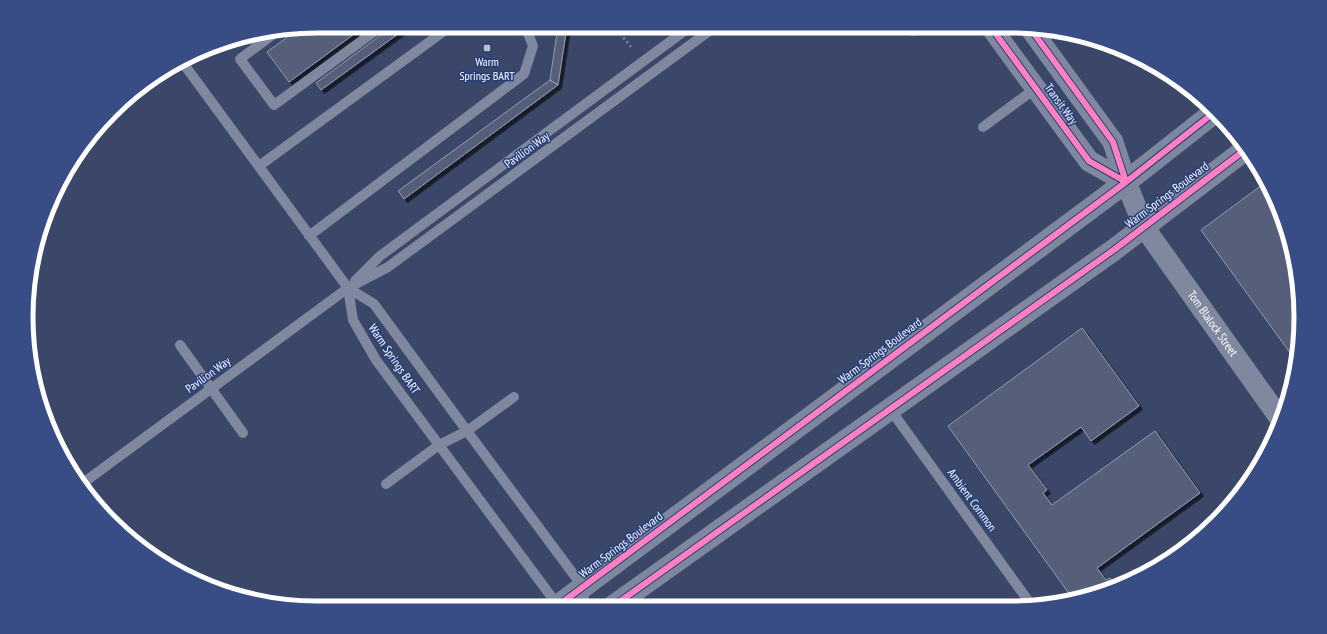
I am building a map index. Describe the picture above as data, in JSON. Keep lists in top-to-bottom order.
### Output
{
  "streets": {
    "main road": ["Warm Springs Boulevard"],
    "street": ["Transit Way", "Tom Blalock Street"],
    "lane": ["Pavilion Way", "Warm Springs BART", "Ambient Common"]
  },
  "crossings": [
    ["Transit Way", "Warm Springs Boulevard"],
    ["Pavilion Way", "Warm Springs BART"],
    ["Warm Springs Boulevard", "Tom Blalock Street"],
    ["Warm Springs Boulevard", "Warm Springs BART"],
    ["Warm Springs Boulevard", "Ambient Common"]
  ],
  "places": {
    "transit": ["Warm Springs BART"]
  }
}
